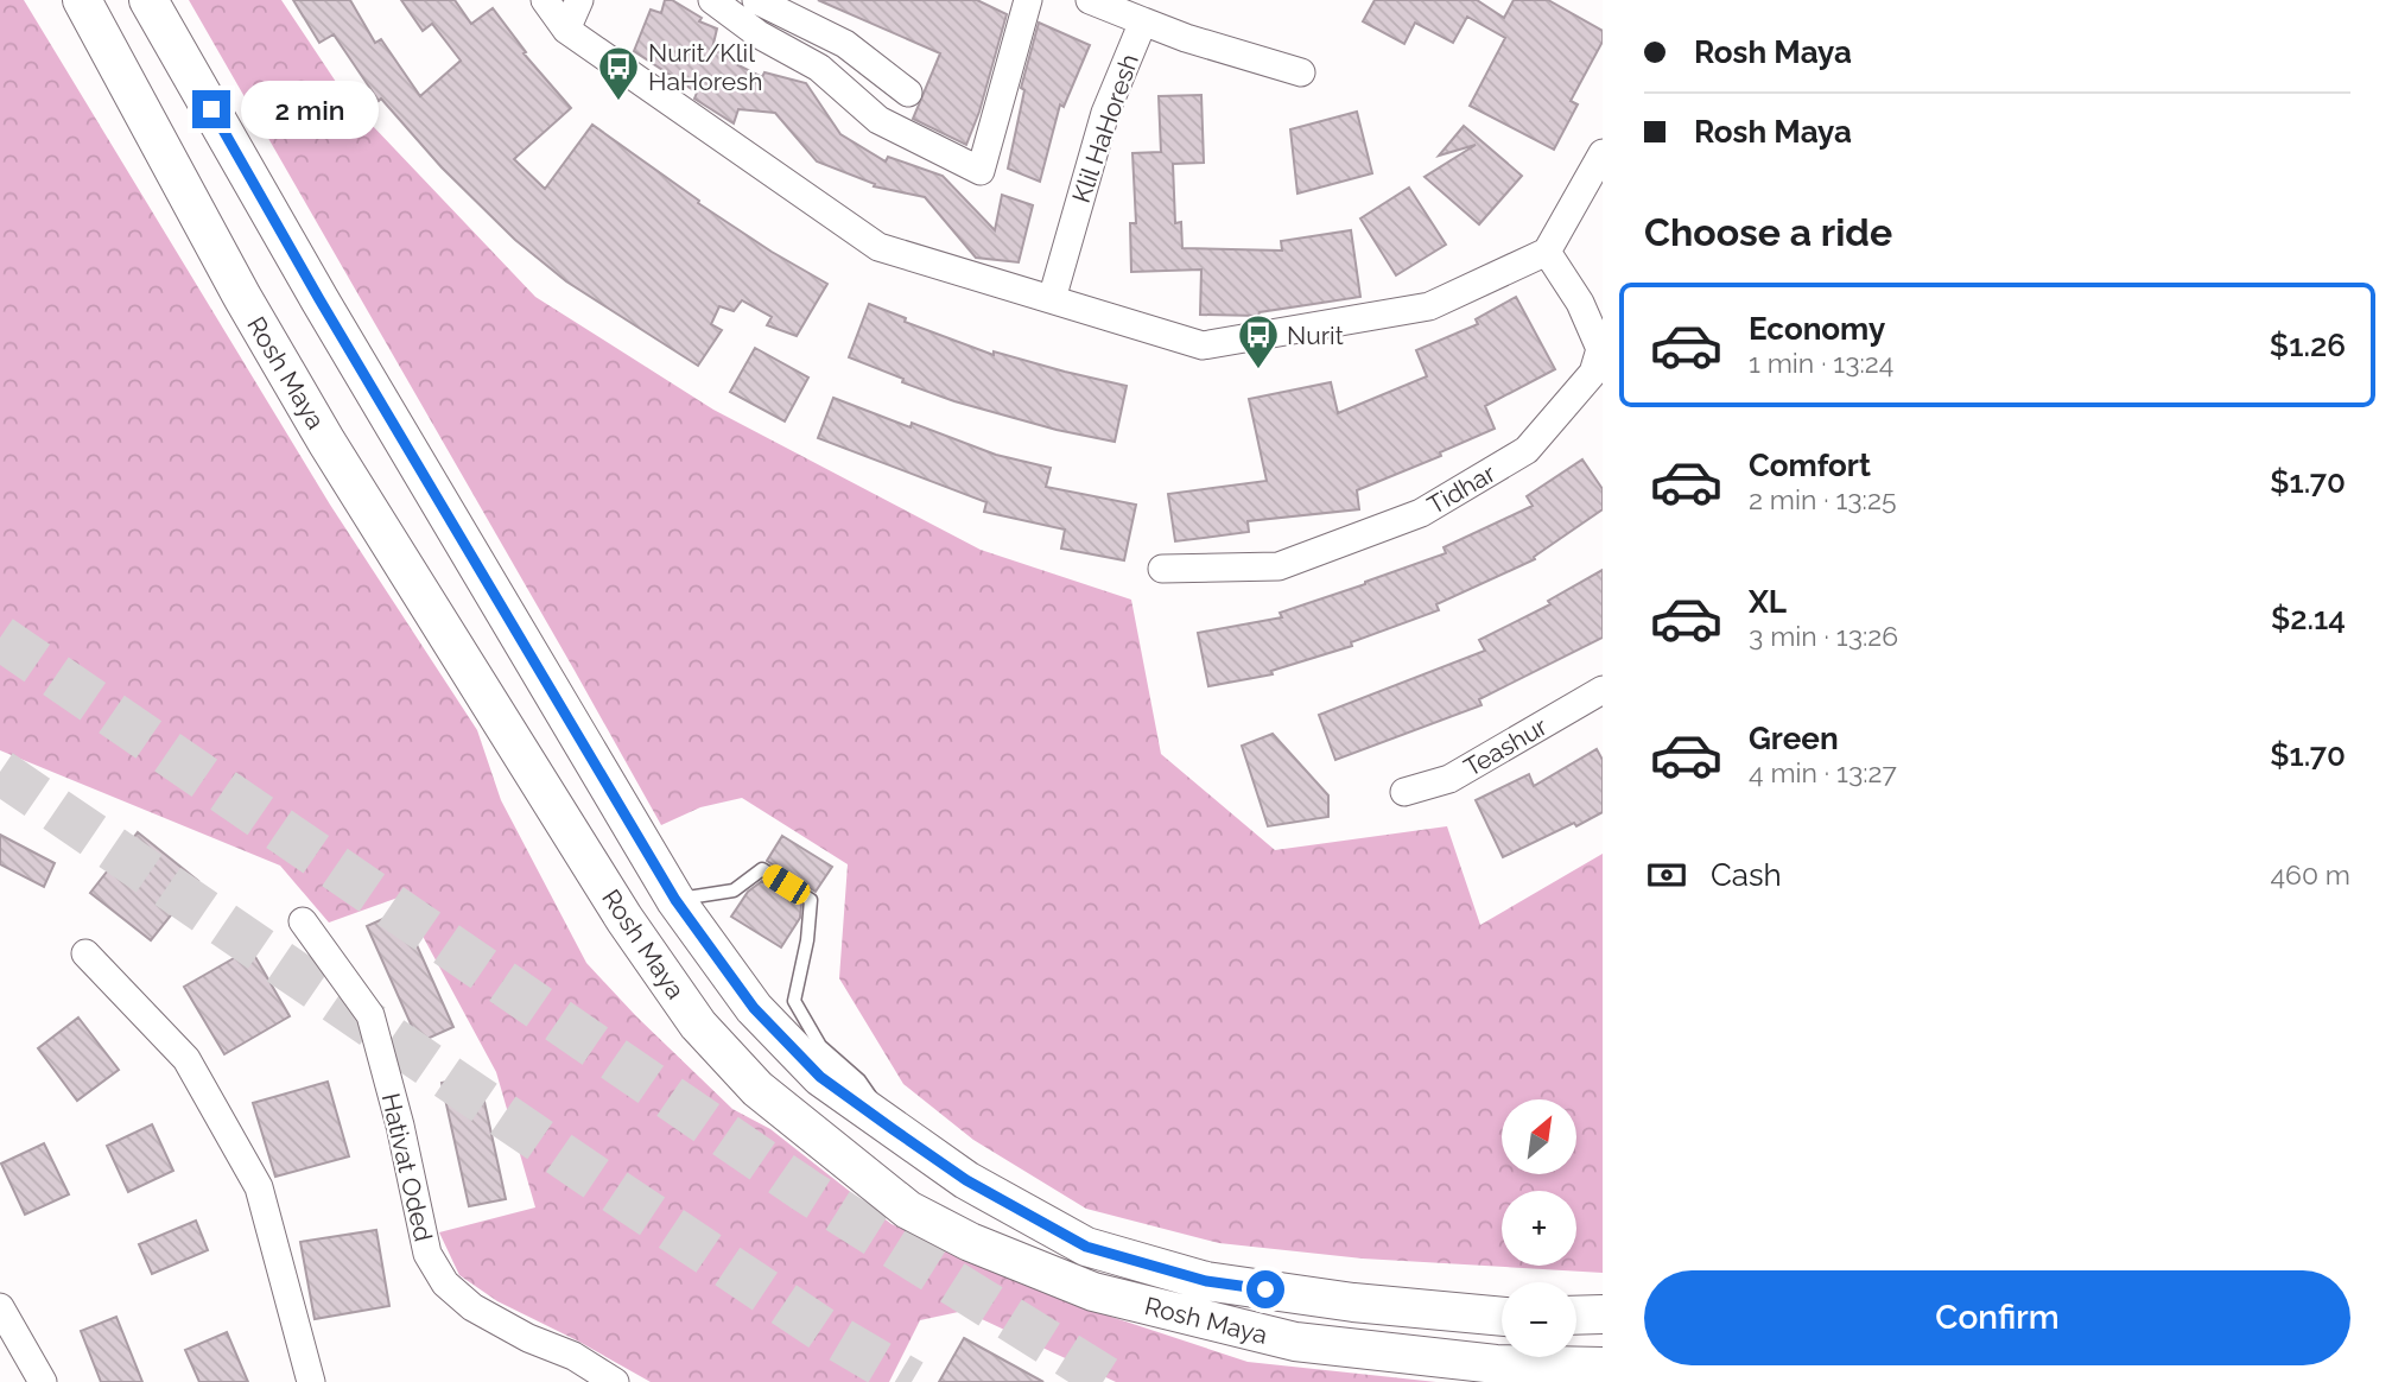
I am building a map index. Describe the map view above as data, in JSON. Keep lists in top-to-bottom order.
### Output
{
  "streets": {
    "street": [
      "Klil HaHoresh",
      "Rosh Maya",
      "Tidhar",
      "Teashur",
      "Hativat Oded"
    ]
  },
  "places": {
    "bus stop": ["Nurit/Klil HaHoresh", "Nurit"]
  },
  "north": "top right",
  "page": {
    "banner": ["Rosh Maya", "Rosh Maya"],
    "bubble": "2 min",
    "heading": "Choose a ride",
    "list": [
      {
        "name": "Economy",
        "note": "1 min · 13:24",
        "value": "$1.26"
      },
      {
        "name": "Comfort",
        "note": "2 min · 13:25",
        "value": "$1.70"
      },
      {
        "name": "XL",
        "note": "3 min · 13:26",
        "value": "$2.14"
      },
      {
        "name": "Green",
        "note": "4 min · 13:27",
        "value": "$1.70"
      }
    ],
    "pay": ["Cash", "460 m"],
    "map_buttons": ["+", "−"],
    "buttons": "Confirm"
  }
}
